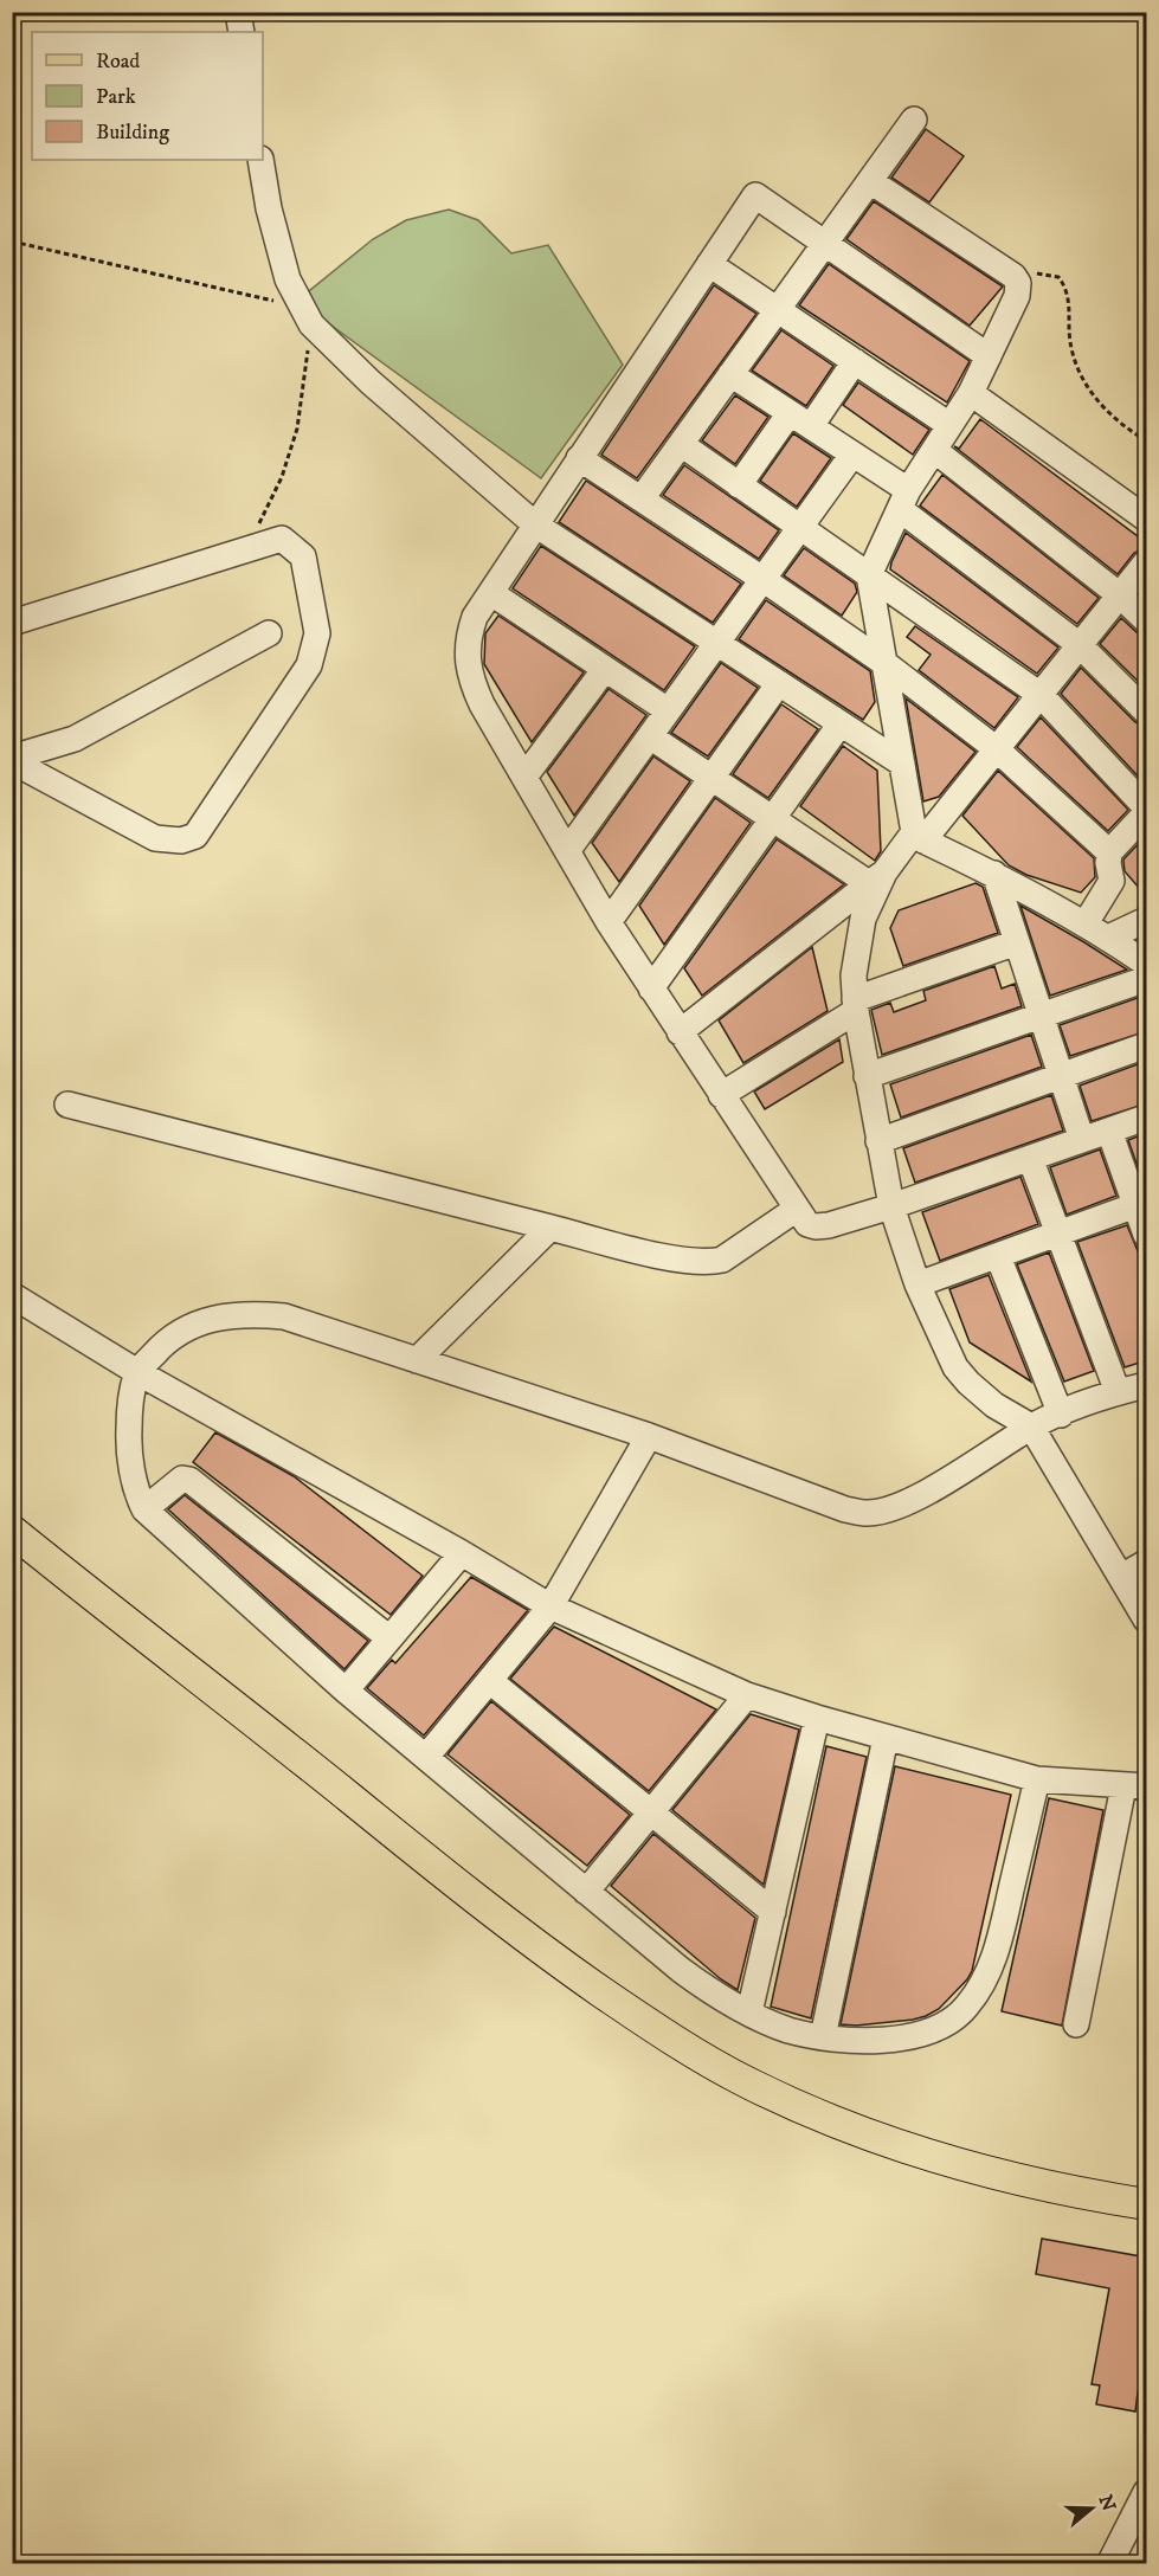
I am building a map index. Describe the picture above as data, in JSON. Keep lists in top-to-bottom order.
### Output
{
  "legend": ["Road", "Park", "Building"],
  "north": "right"
}
